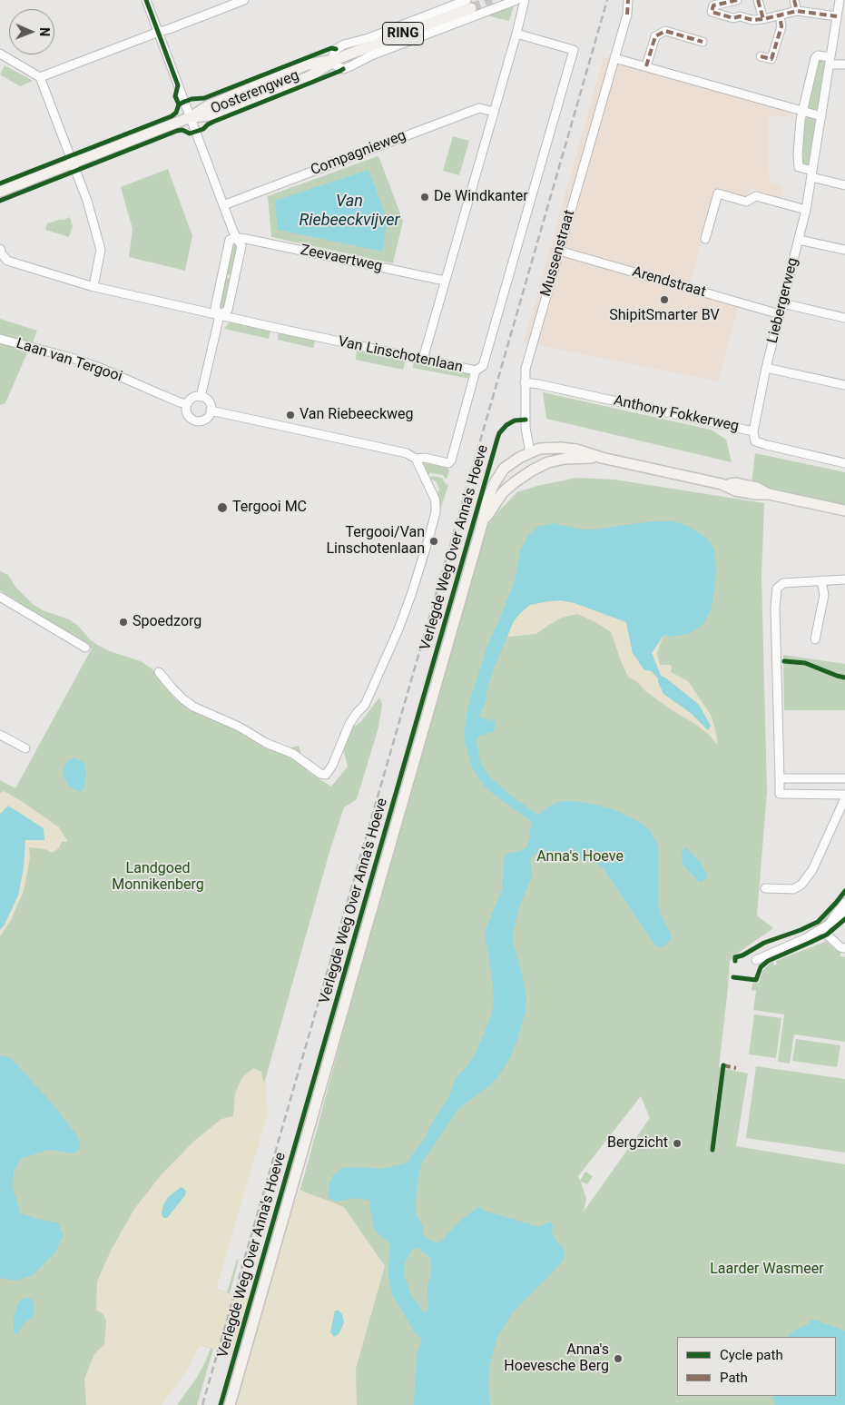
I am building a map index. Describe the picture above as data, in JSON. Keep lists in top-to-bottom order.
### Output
{
  "streets": {
    "main road": ["RING", "Oosterengweg", "Verlegde Weg Over Anna's Hoeve"],
    "street": [
      "Compagnieweg",
      "Mussenstraat",
      "Zeevaertweg",
      "Arendstraat",
      "Liebergerweg",
      "Van Linschotenlaan",
      "Laan van Tergooi",
      "Anthony Fokkerweg"
    ]
  },
  "crossings": [
    ["Mussenstraat", "Arendstraat"],
    ["Mussenstraat", "Anthony Fokkerweg"],
    ["Mussenstraat", "Verlegde Weg Over Anna's Hoeve"],
    ["Arendstraat", "Liebergerweg"],
    ["Liebergerweg", "Anthony Fokkerweg"],
    ["Van Linschotenlaan", "Laan van Tergooi"]
  ],
  "water": ["Van Riebeeckvijver"],
  "parks": ["Anna's Hoeve", "Landgoed Monnikenberg", "Laarder Wasmeer"],
  "places": [
    "De Windkanter",
    "ShipitSmarter BV",
    "Van Riebeeckweg",
    "Tergooi MC",
    "Tergooi/Van Linschotenlaan",
    "Spoedzorg",
    "Bergzicht",
    "Anna's Hoevesche Berg"
  ],
  "legend": ["Cycle path", "Path"],
  "north": "right"
}
